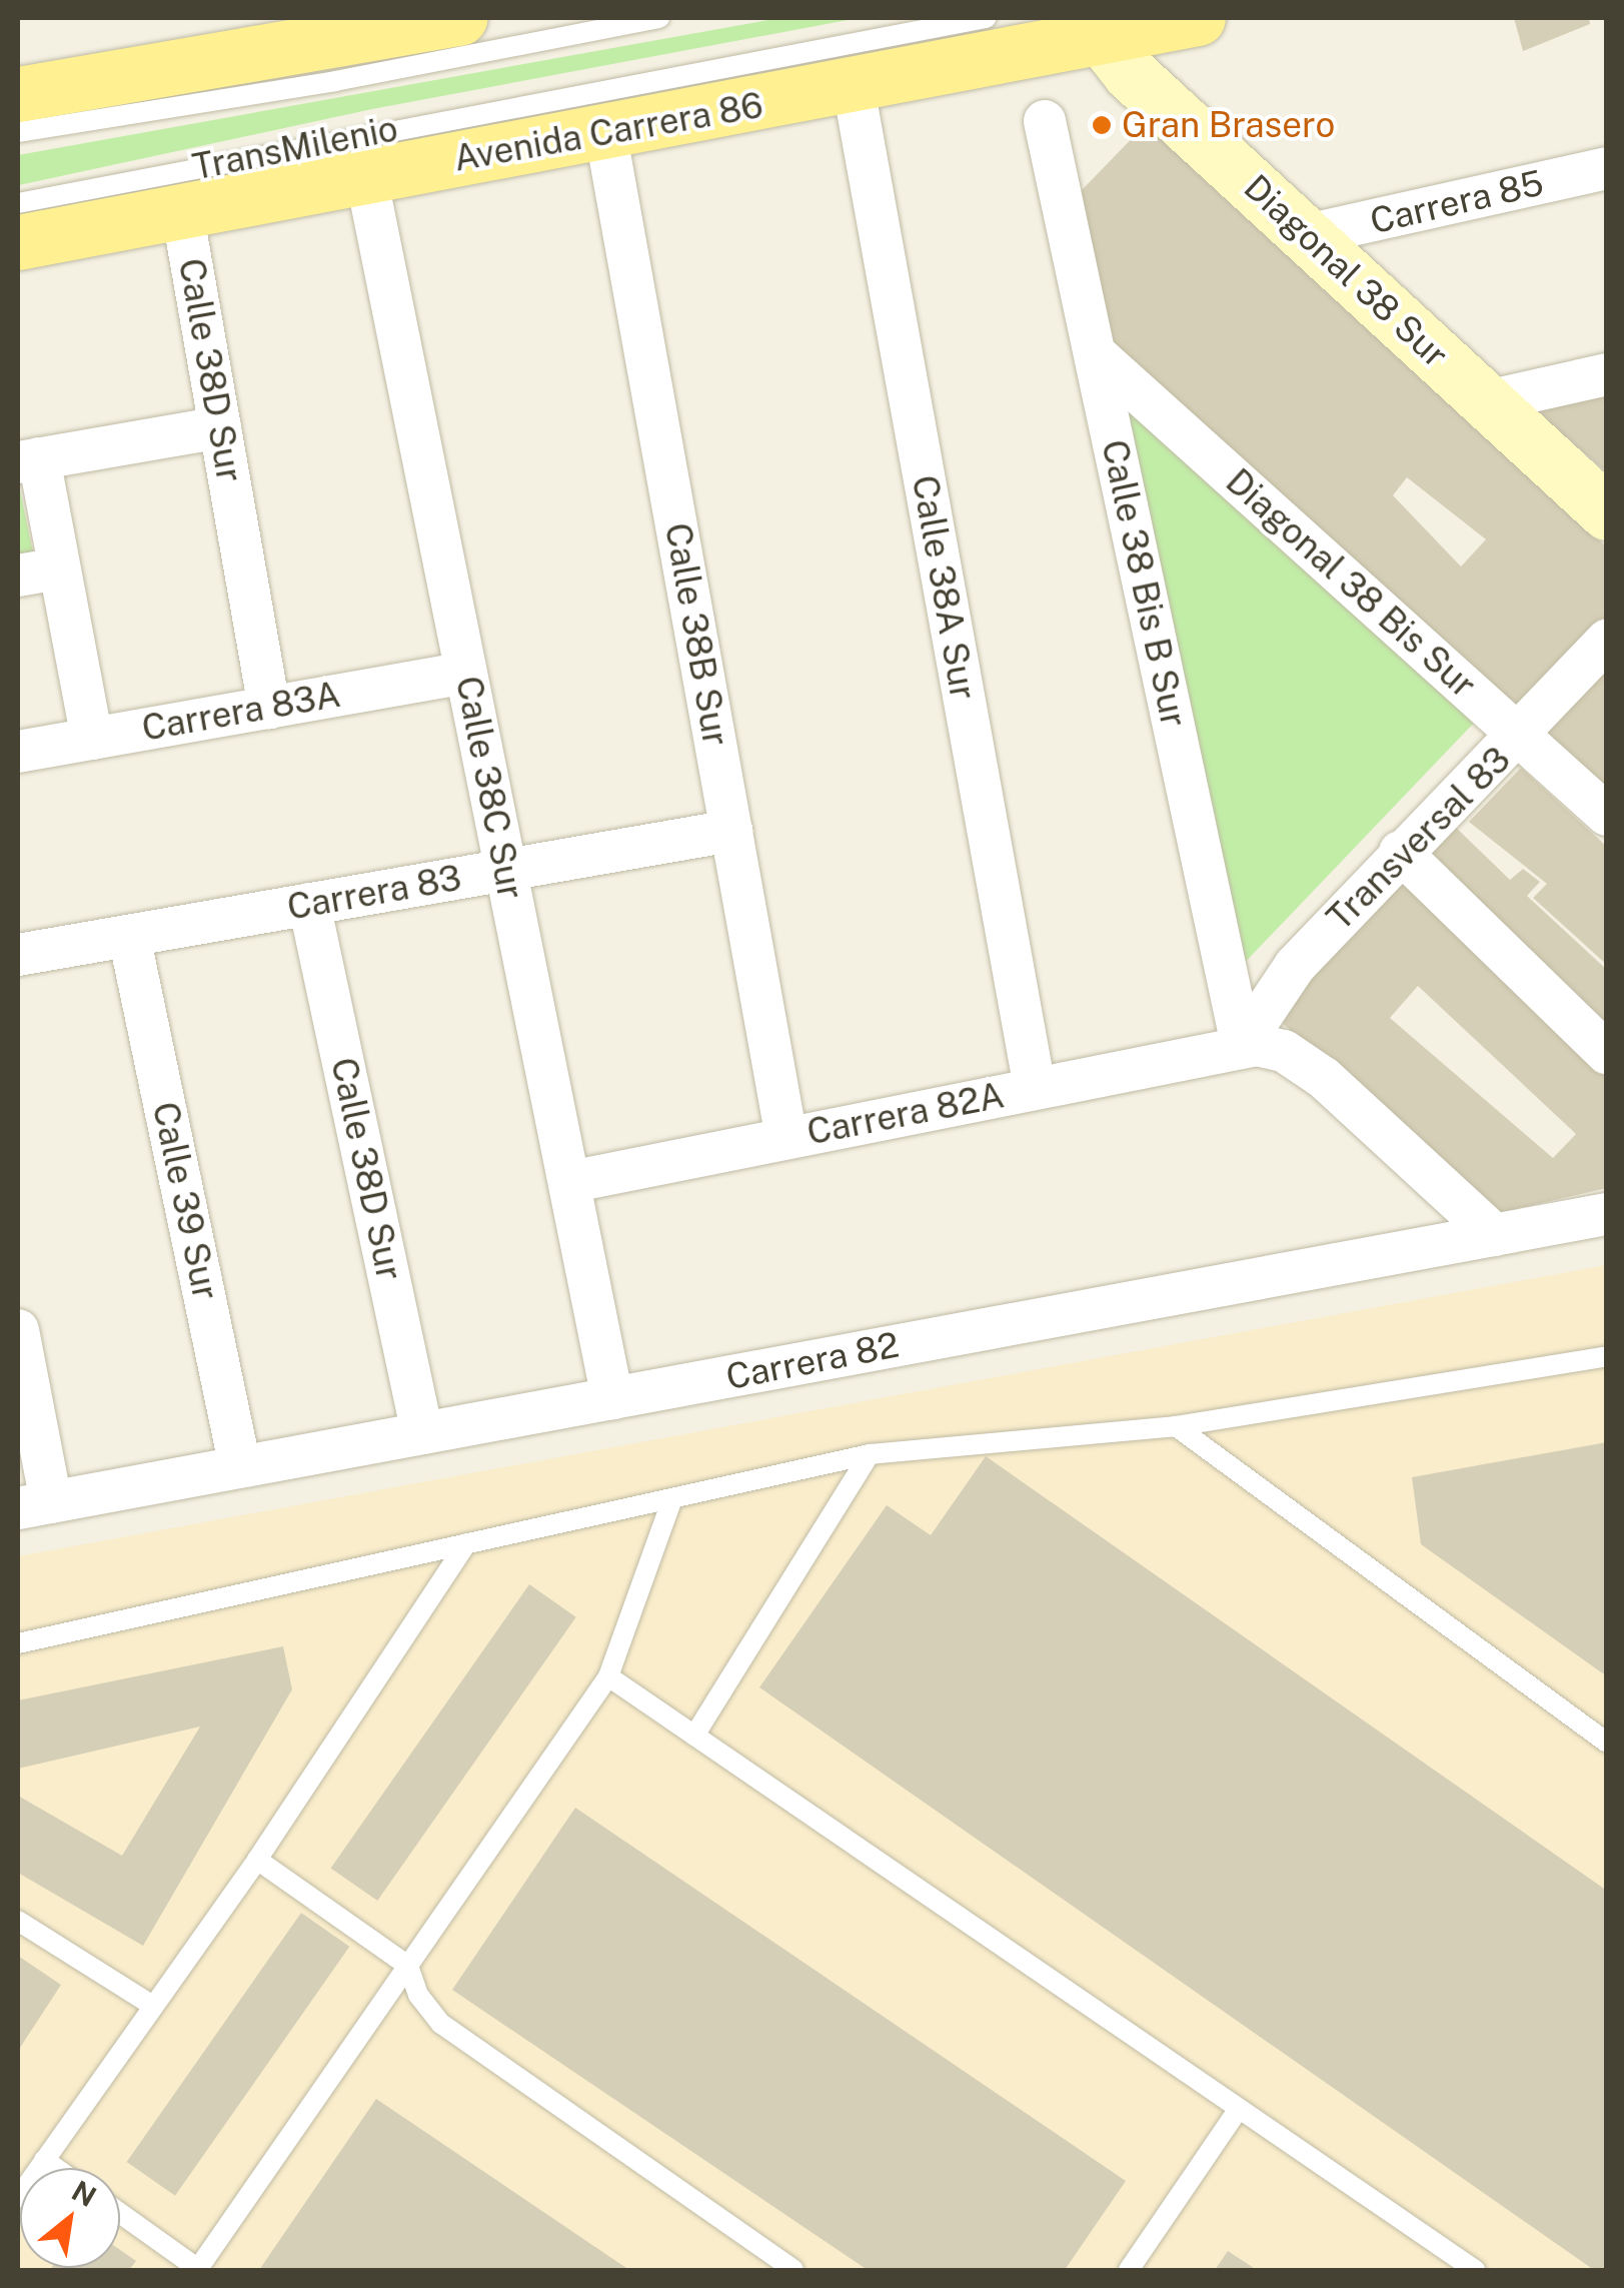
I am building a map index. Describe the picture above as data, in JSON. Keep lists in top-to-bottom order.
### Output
{
  "streets": {
    "main road": ["Avenida Carrera 86"],
    "street": [
      "Carrera 85",
      "Diagonal 38 Sur",
      "Calle 38D Sur",
      "Calle 38 Bis B Sur",
      "Diagonal 38 Bis Sur",
      "Calle 38A Sur",
      "Calle 38B Sur",
      "Carrera 83A",
      "Calle 38C Sur",
      "Transversal 83",
      "Carrera 83",
      "Carrera 82A",
      "Calle 39 Sur",
      "Carrera 82"
    ],
    "lane": ["TransMilenio"]
  },
  "crossings": [
    ["Avenida Carrera 86", "Diagonal 38 Sur"],
    ["Avenida Carrera 86", "Calle 38D Sur"],
    ["Avenida Carrera 86", "Calle 38A Sur"],
    ["Avenida Carrera 86", "Calle 38B Sur"],
    ["Avenida Carrera 86", "Calle 38C Sur"],
    ["Carrera 85", "Diagonal 38 Sur"],
    ["Calle 38D Sur", "Carrera 83A"],
    ["Calle 38D Sur", "Carrera 83"],
    ["Calle 38D Sur", "Carrera 82"],
    ["Calle 38 Bis B Sur", "Diagonal 38 Bis Sur"],
    ["Calle 38 Bis B Sur", "Transversal 83"],
    ["Calle 38 Bis B Sur", "Carrera 82A"],
    ["Diagonal 38 Bis Sur", "Transversal 83"],
    ["Calle 38A Sur", "Carrera 82A"],
    ["Calle 38B Sur", "Carrera 83"],
    ["Calle 38B Sur", "Carrera 82A"],
    ["Carrera 83A", "Calle 38C Sur"],
    ["Calle 38C Sur", "Carrera 83"],
    ["Calle 38C Sur", "Carrera 82A"],
    ["Calle 38C Sur", "Carrera 82"],
    ["Transversal 83", "Carrera 82A"],
    ["Carrera 83", "Calle 39 Sur"],
    ["Calle 39 Sur", "Carrera 82"]
  ],
  "places": ["Gran Brasero"],
  "north": "top right"
}
